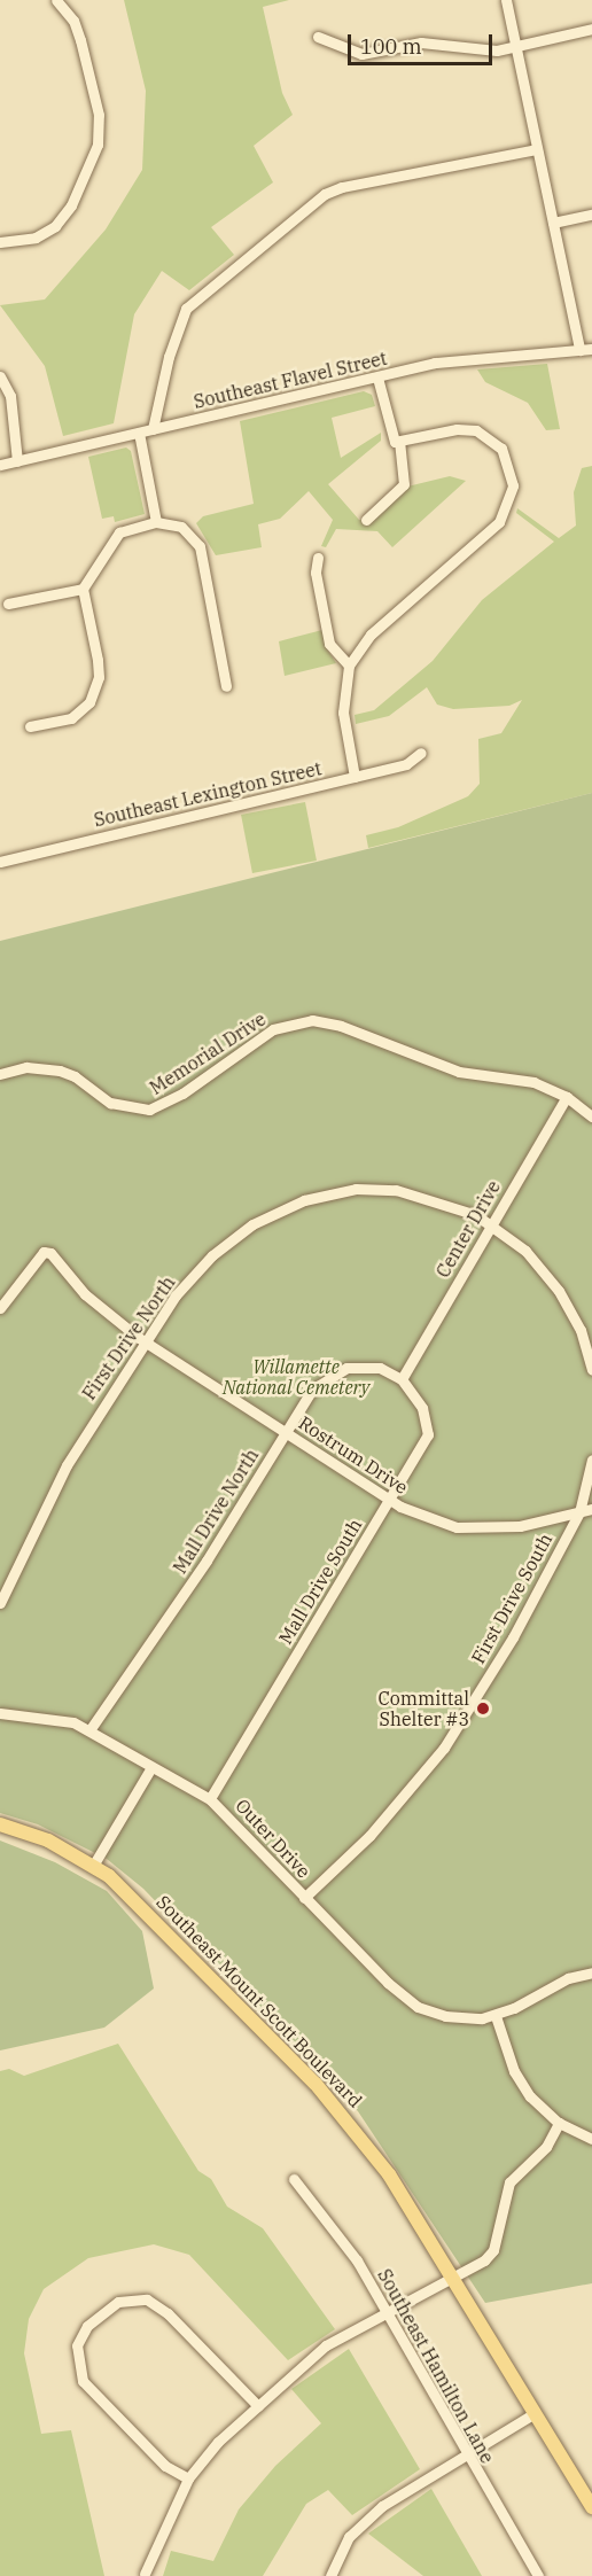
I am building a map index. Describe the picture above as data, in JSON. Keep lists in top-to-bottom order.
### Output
{
  "streets": {
    "main road": ["Southeast Mount Scott Boulevard"],
    "street": [
      "Southeast Flavel Street",
      "Southeast Lexington Street",
      "Memorial Drive",
      "Center Drive",
      "First Drive North",
      "Rostrum Drive",
      "Mall Drive North",
      "Mall Drive South",
      "First Drive South",
      "Outer Drive",
      "Southeast Hamilton Lane"
    ]
  },
  "crossings": [
    ["Memorial Drive", "Center Drive"],
    ["Center Drive", "First Drive North"],
    ["Center Drive", "Mall Drive North"],
    ["Center Drive", "Mall Drive South"],
    ["First Drive North", "Rostrum Drive"],
    ["Rostrum Drive", "Mall Drive North"],
    ["Rostrum Drive", "Mall Drive South"],
    ["Rostrum Drive", "First Drive South"],
    ["Mall Drive North", "Mall Drive South"],
    ["Mall Drive North", "Outer Drive"],
    ["Mall Drive South", "Outer Drive"],
    ["First Drive South", "Outer Drive"]
  ],
  "parks": ["Willamette National Cemetery"],
  "places": ["Committal Shelter #3"],
  "scale_bar": "100 m"
}
